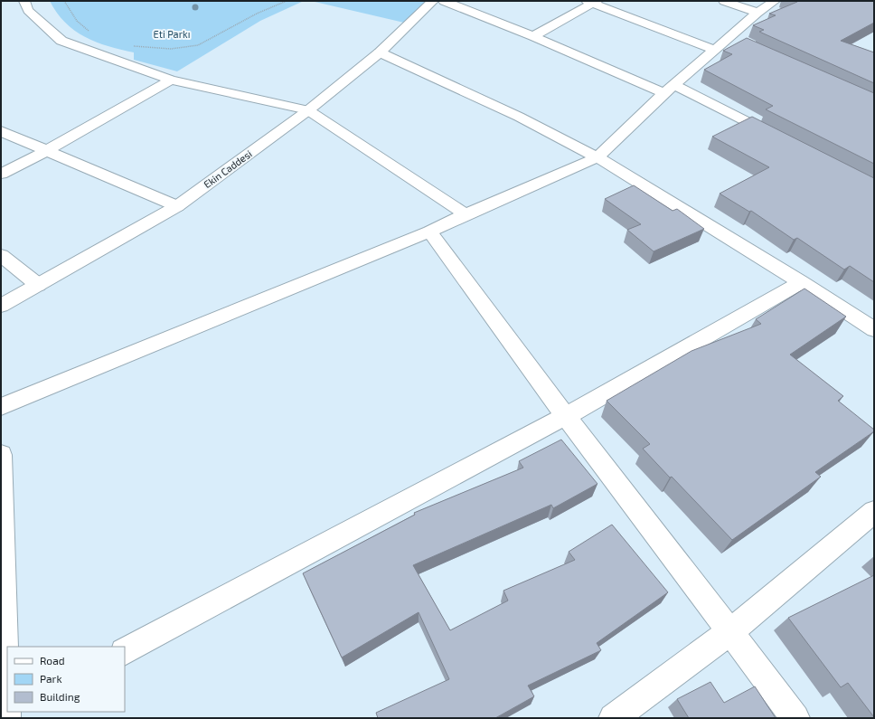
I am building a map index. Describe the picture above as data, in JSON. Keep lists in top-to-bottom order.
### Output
{
  "streets": {
    "street": ["Ekin Caddesi"]
  },
  "parks": ["Eti Parkı"],
  "legend": ["Road", "Park", "Building"]
}
